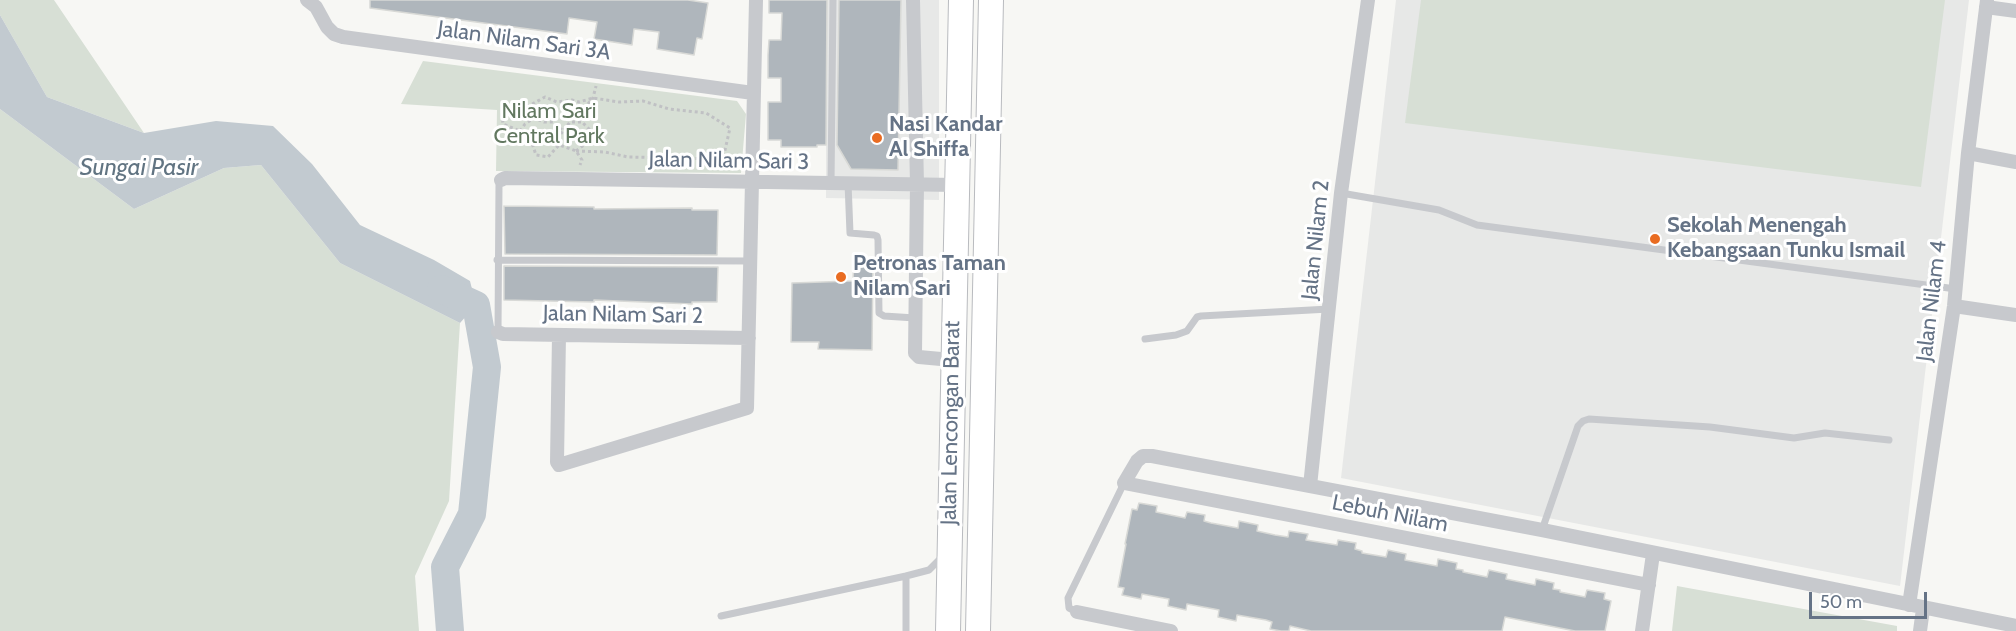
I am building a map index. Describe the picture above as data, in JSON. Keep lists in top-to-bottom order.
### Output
{
  "streets": {
    "highway": ["Jalan Lencongan Barat"],
    "street": [
      "Jalan Nilam Sari 3A",
      "Jalan Nilam Sari 3",
      "Jalan Nilam 2",
      "Jalan Nilam 4",
      "Jalan Nilam Sari 2",
      "Lebuh Nilam"
    ]
  },
  "crossings": [
    ["Jalan Nilam Sari 3", "Jalan Lencongan Barat"]
  ],
  "water": ["Sungai Pasir"],
  "parks": ["Nilam Sari Central Park"],
  "places": ["Nasi Kandar Al Shiffa", "Sekolah Menengah Kebangsaan Tunku Ismail", "Petronas Taman Nilam Sari"],
  "scale_bar": "50 m"
}
